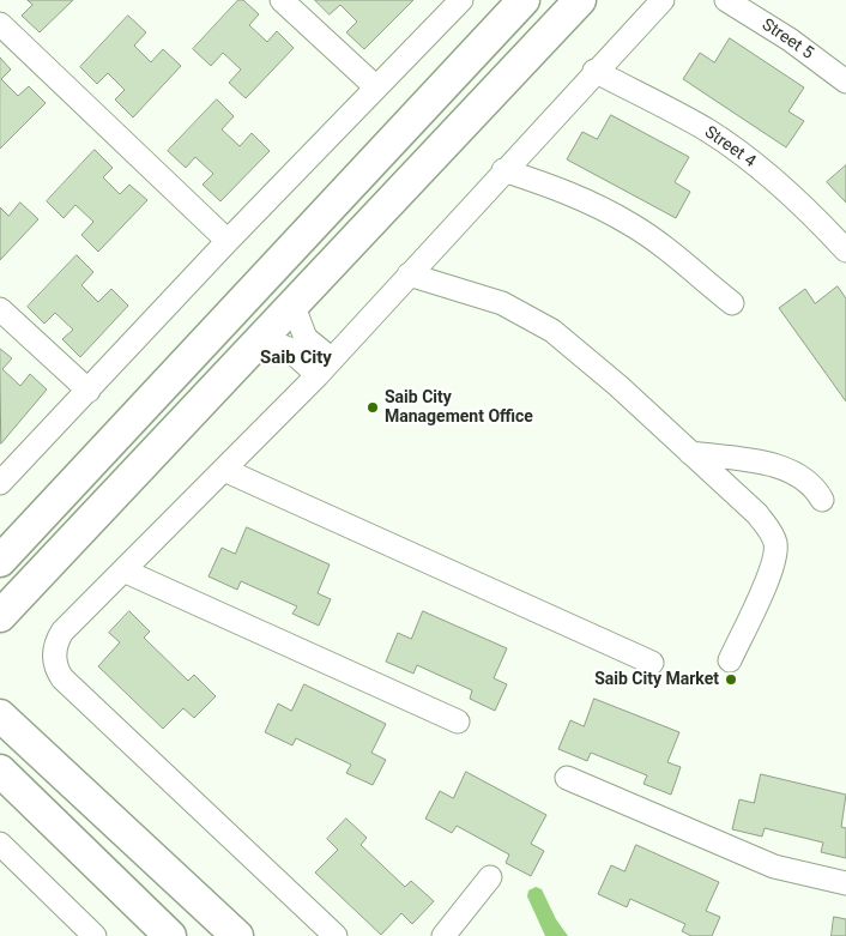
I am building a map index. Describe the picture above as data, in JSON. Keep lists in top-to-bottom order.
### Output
{
  "streets": {
    "street": ["Street 5", "Street 4"]
  },
  "districts": ["Saib City"],
  "places": ["Saib City Management Office", "Saib City Market"]
}
